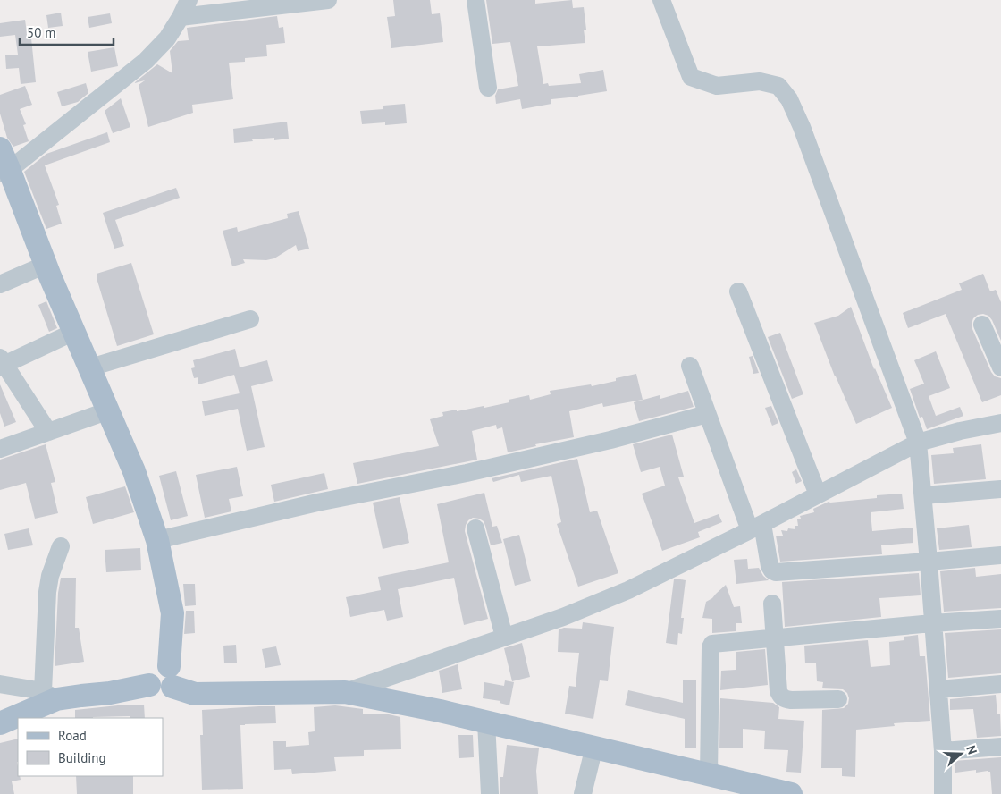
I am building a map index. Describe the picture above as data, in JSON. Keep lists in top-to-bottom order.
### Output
{
  "legend": ["Road", "Building"],
  "scale_bar": "50 m",
  "north": "right"
}
